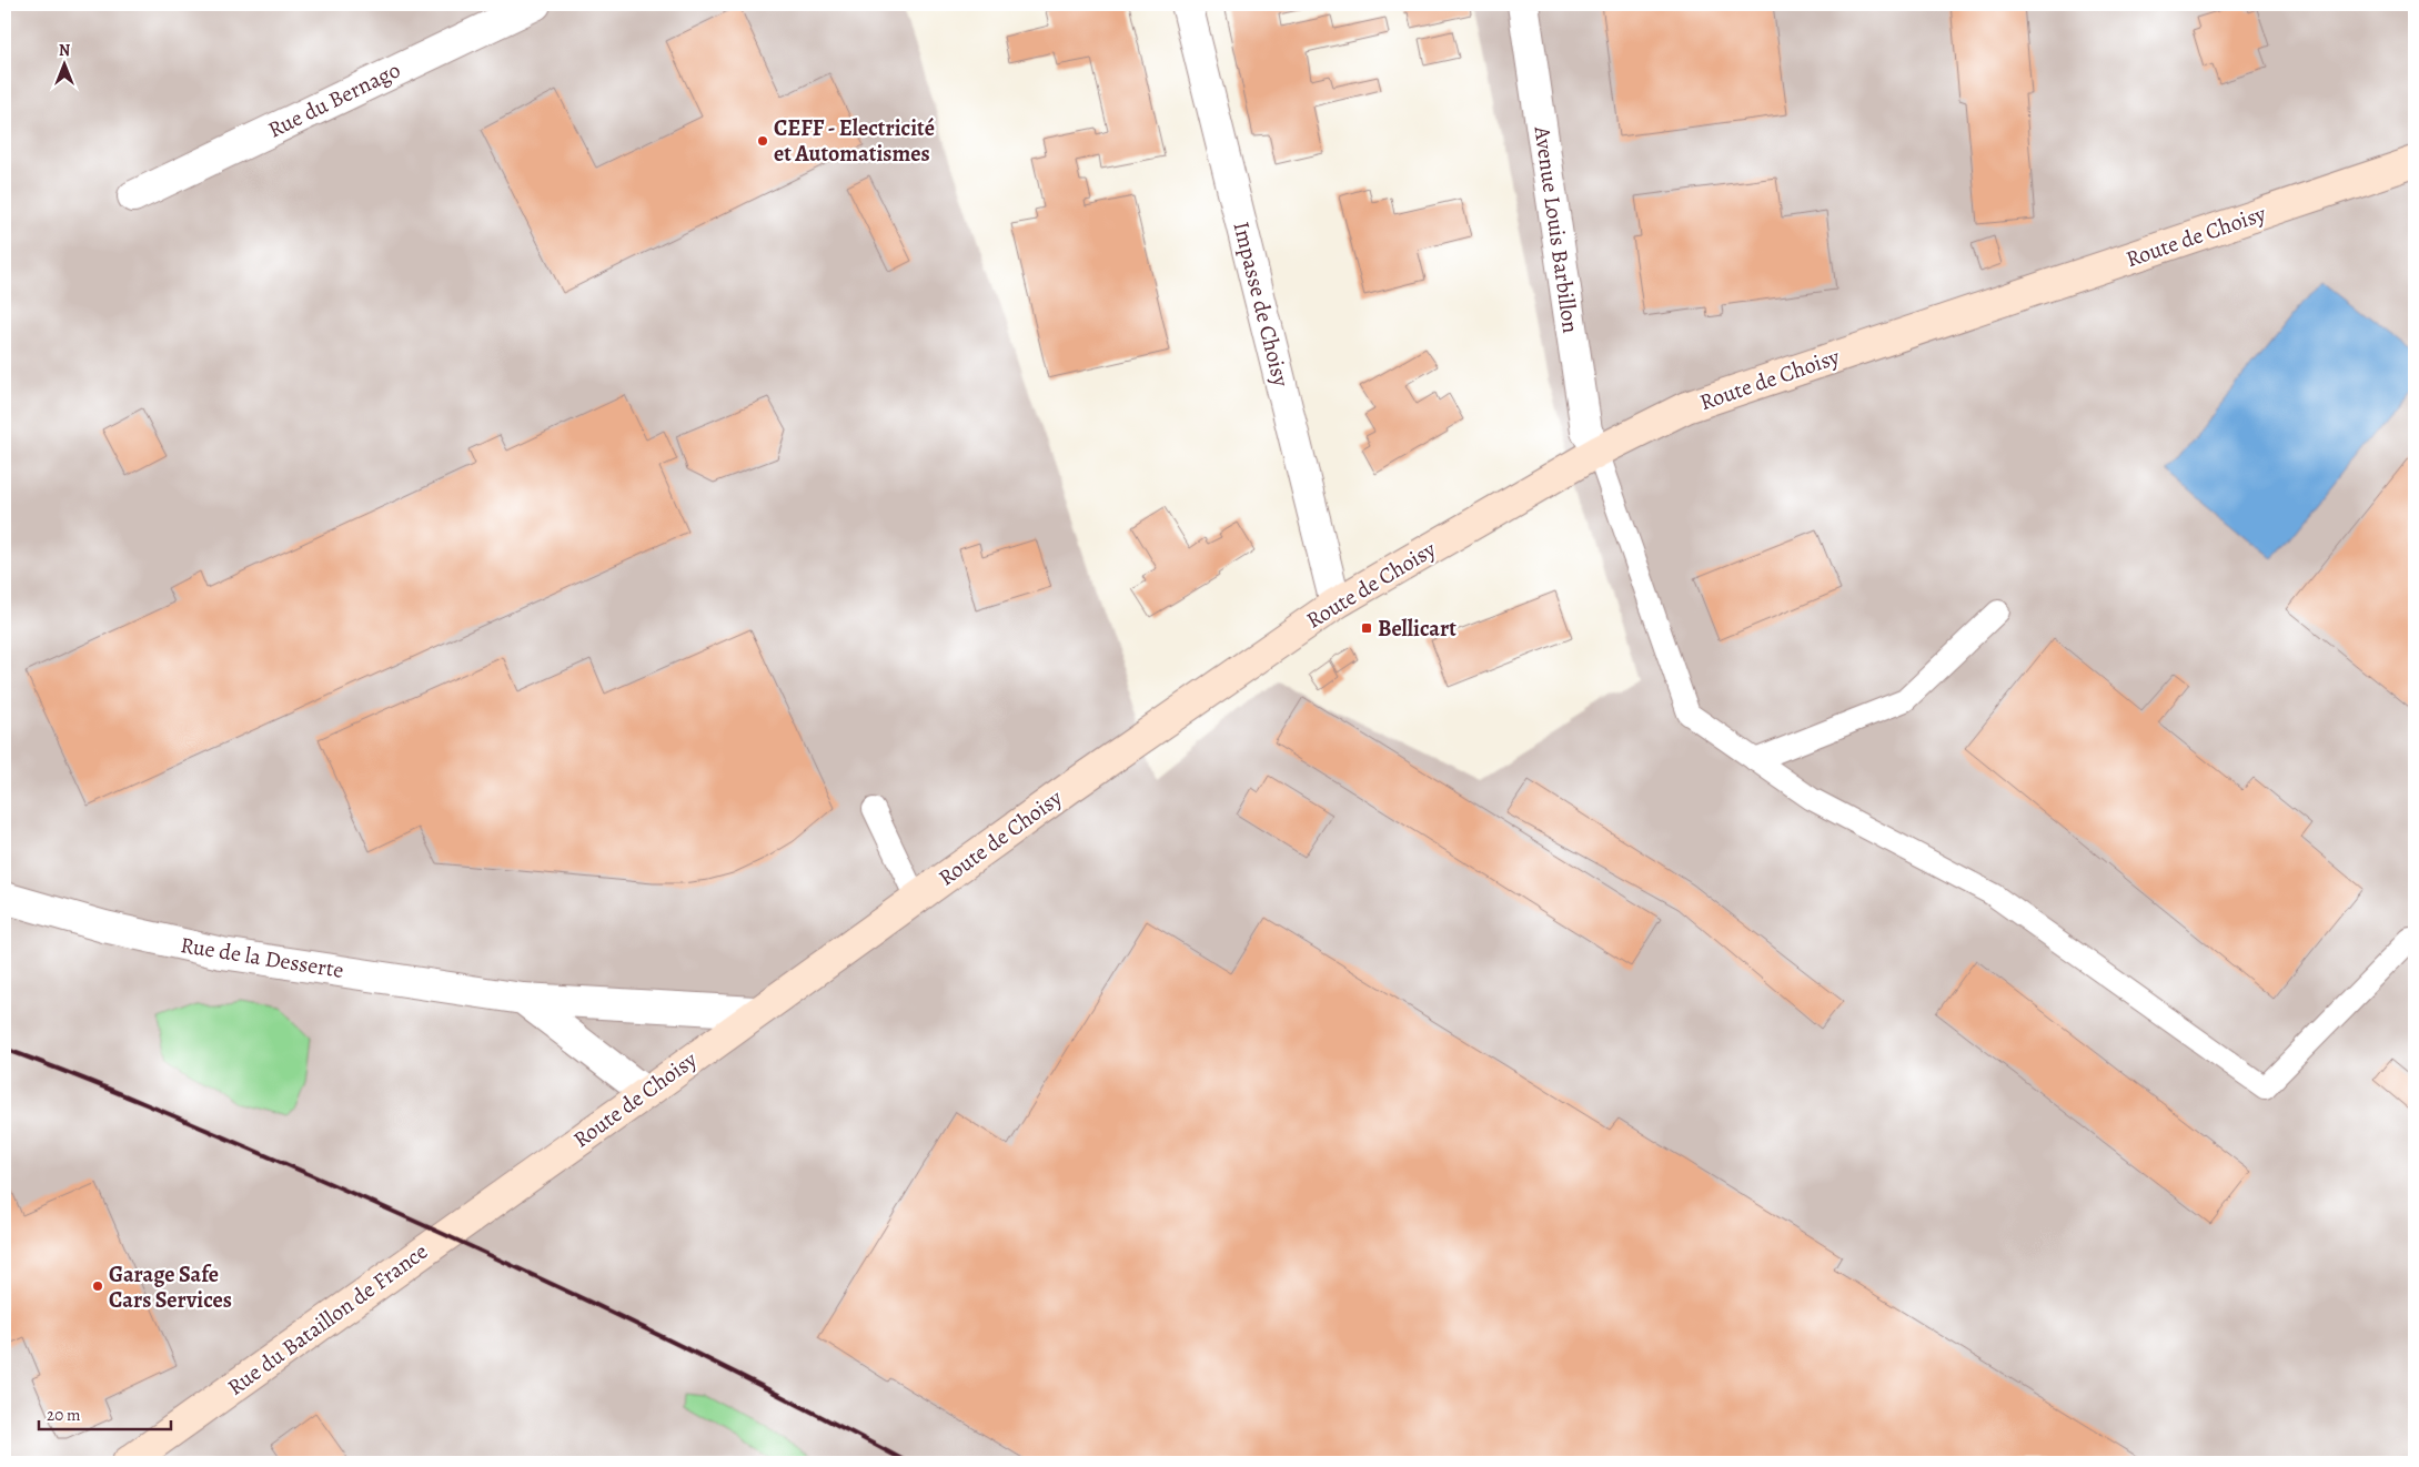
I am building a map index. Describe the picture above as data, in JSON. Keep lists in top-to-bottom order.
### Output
{
  "streets": {
    "street": [
      "Rue du Bernago",
      "Avenue Louis Barbillon",
      "Route de Choisy",
      "Impasse de Choisy",
      "Rue de la Desserte",
      "Rue du Bataillon de France"
    ]
  },
  "crossings": [
    ["Avenue Louis Barbillon", "Route de Choisy"],
    ["Route de Choisy", "Impasse de Choisy"],
    ["Route de Choisy", "Rue de la Desserte"],
    ["Route de Choisy", "Rue du Bataillon de France"]
  ],
  "places": {
    "other": ["CEFF - Electricité et Automatismes", "Garage Safe Cars Services"],
    "transit": ["Bellicart"]
  },
  "scale_bar": "20 m",
  "north": "top"
}
